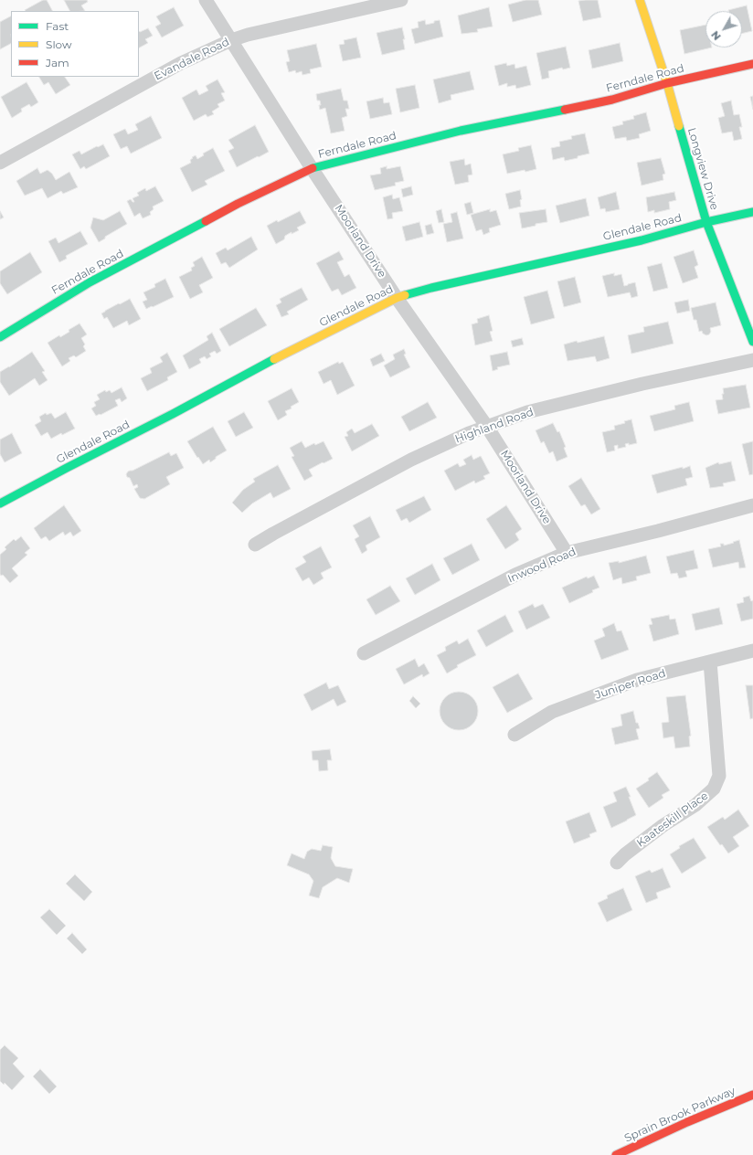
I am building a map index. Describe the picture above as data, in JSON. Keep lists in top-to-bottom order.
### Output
{
  "streets": {
    "main road": [
      "Ferndale Road",
      "Longview Drive",
      "Glendale Road",
      "Sprain Brook Parkway"
    ],
    "street": [
      "Evandale Road",
      "Moorland Drive",
      "Highland Road",
      "Inwood Road",
      "Juniper Road",
      "Kaateskill Place"
    ]
  },
  "crossings": [
    ["Evandale Road", "Moorland Drive"],
    ["Ferndale Road", "Longview Drive"],
    ["Ferndale Road", "Moorland Drive"],
    ["Longview Drive", "Glendale Road"],
    ["Glendale Road", "Moorland Drive"],
    ["Moorland Drive", "Highland Road"],
    ["Moorland Drive", "Inwood Road"],
    ["Juniper Road", "Kaateskill Place"]
  ],
  "legend": ["Fast", "Slow", "Jam"],
  "north": "bottom left"
}
